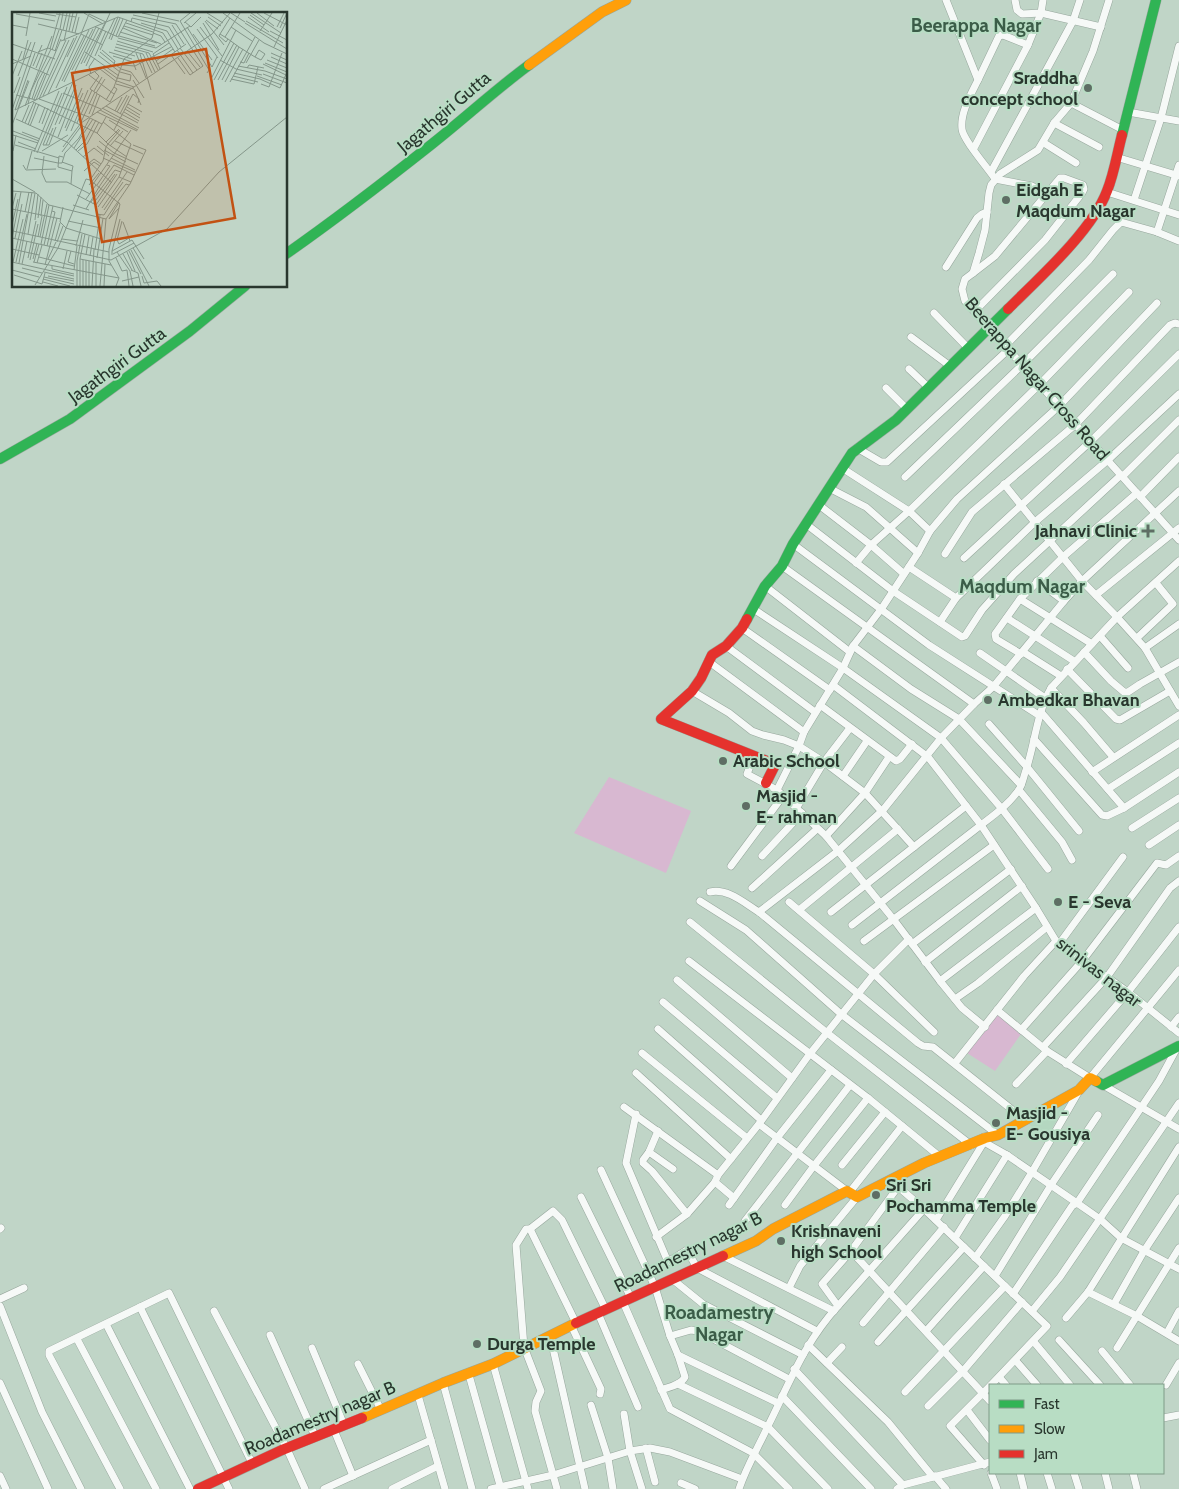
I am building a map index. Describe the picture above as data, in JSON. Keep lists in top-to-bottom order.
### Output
{
  "streets": {
    "street": [
      "Jagathgiri Gutta",
      "Beerappa Nagar Cross Road",
      "srinivas nagar",
      "Roadamestry nagar B"
    ]
  },
  "districts": ["Beerappa Nagar", "Maqdum Nagar", "Roadamestry Nagar"],
  "places": {
    "other": [
      "Sraddha concept school",
      "Eidgah E Maqdum Nagar",
      "Ambedkar Bhavan",
      "Arabic School",
      "Masjid - E- rahman",
      "E - Seva",
      "Masjid - E- Gousiya",
      "Sri Sri Pochamma Temple",
      "Krishnaveni high School",
      "Durga Temple"
    ],
    "health": ["Jahnavi Clinic"]
  },
  "legend": ["Fast", "Slow", "Jam"]
}
